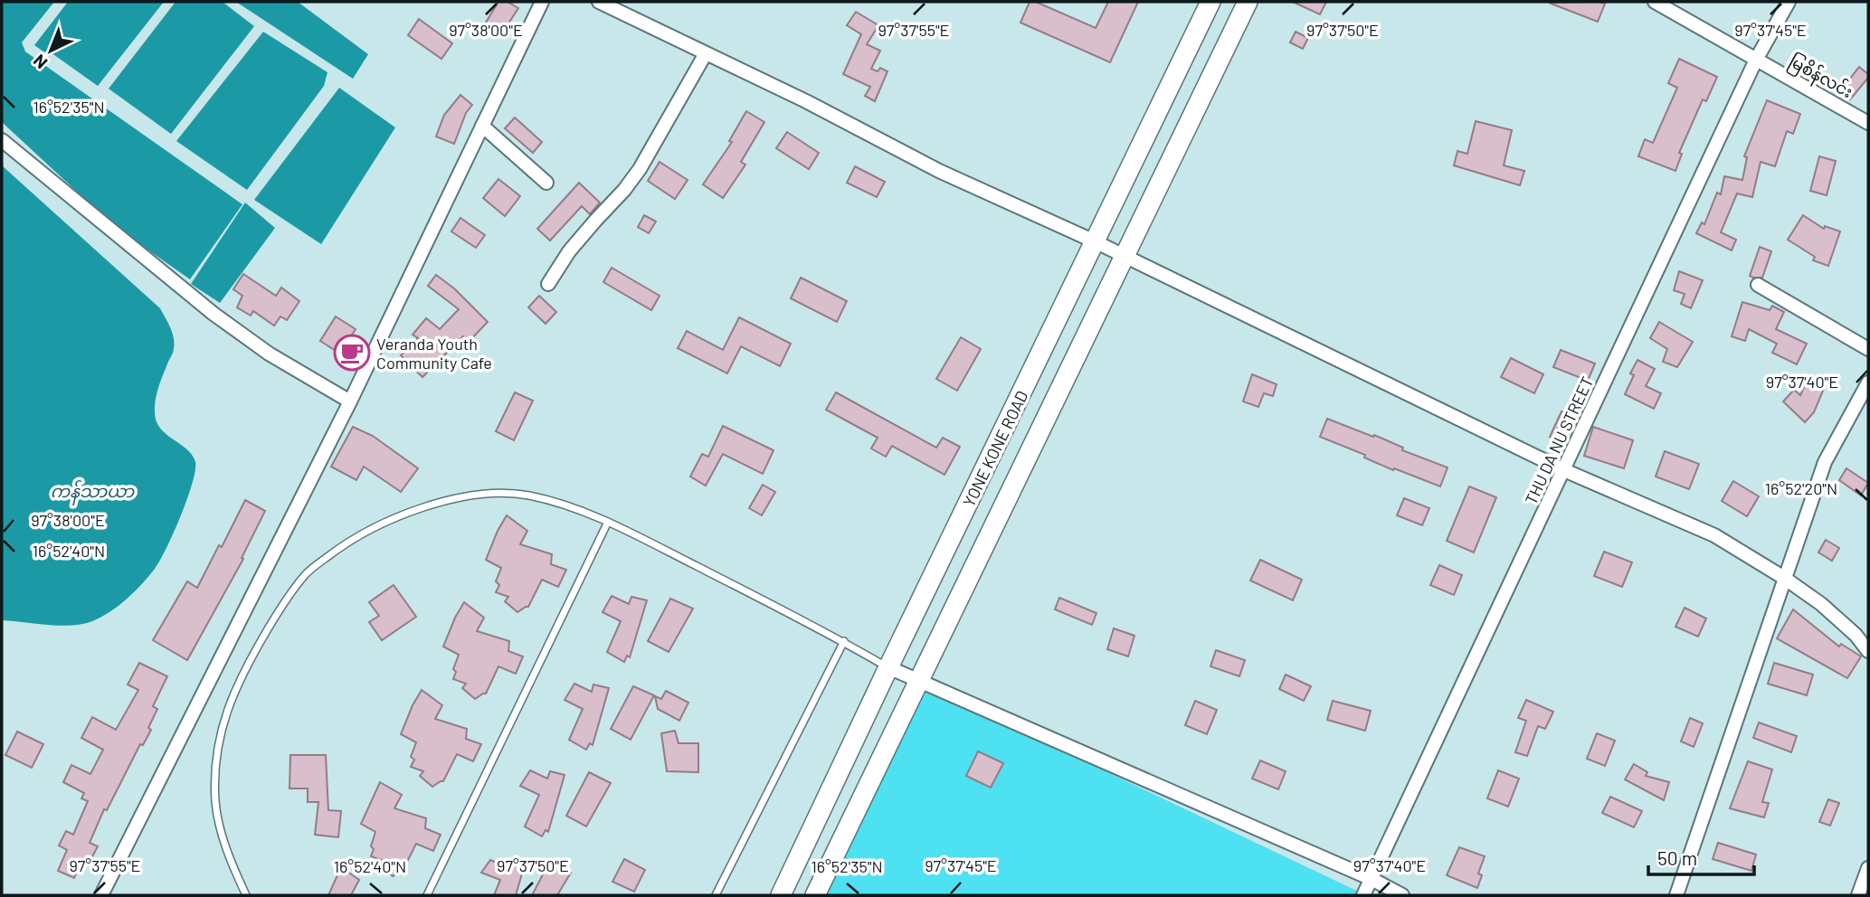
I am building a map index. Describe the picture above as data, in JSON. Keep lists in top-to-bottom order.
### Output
{
  "streets": {
    "street": ["မြစိန်လင်း", "THU DA NU STREET", "YONE KONE ROAD"]
  },
  "crossings": [
    ["မြစိန်လင်း", "THU DA NU STREET"]
  ],
  "water": ["ကန်သာယာ"],
  "places": {
    "cafe": ["Veranda Youth Community Cafe"]
  },
  "scale_bar": "50 m",
  "north": "bottom left",
  "coordinates": [
    "97°37'45\"E",
    "97°38'00\"E",
    "97°37'55\"E",
    "97°37'50\"E",
    "16°52'35\"N",
    "97°37'40\"E",
    "16°52'20\"N",
    "16°52'40\"N"
  ]
}
